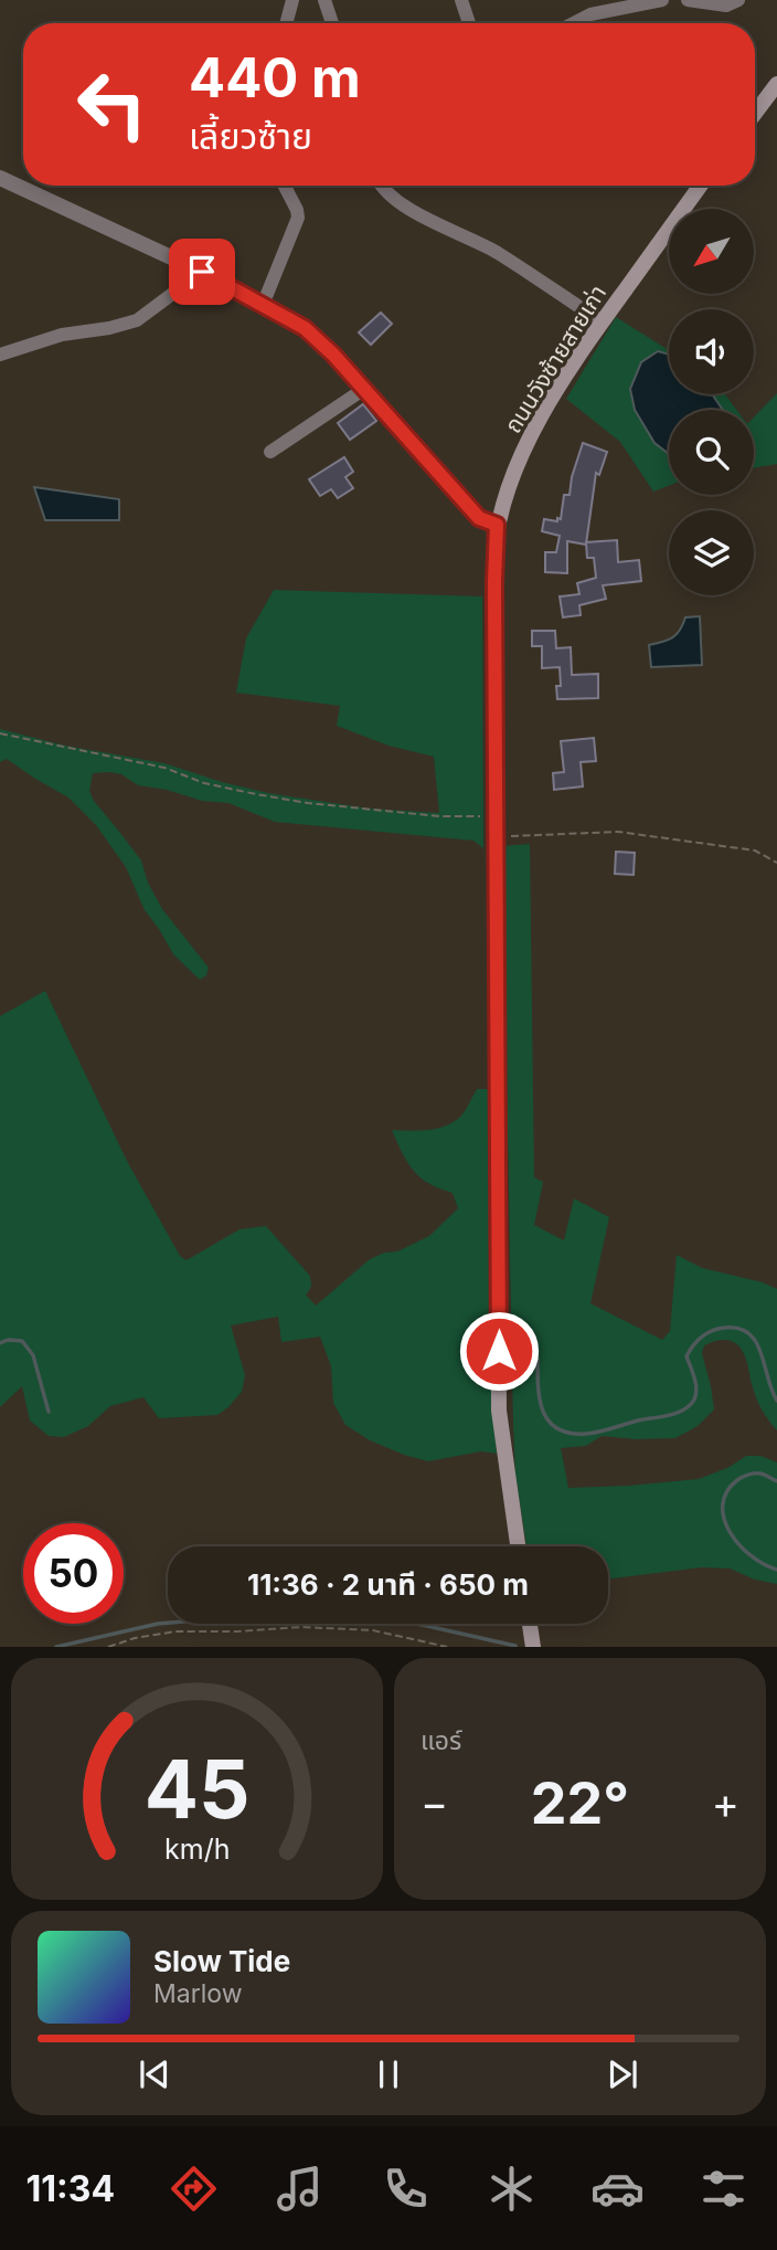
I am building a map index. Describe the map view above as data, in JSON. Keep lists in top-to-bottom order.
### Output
{
  "streets": {
    "main road": ["ถนนวังซ้ายสายเก่า"]
  },
  "north": "bottom left",
  "page": {
    "turn": ["440 m", "เลี้ยวซ้าย"],
    "limit": "50",
    "trip": "11:36 · 2 นาที · 650 m",
    "tile": "แอร์",
    "heat": ["−", "22°", "+"],
    "song": ["Slow Tide", "Marlow"],
    "tabs": "11:34",
    "gauge": ["45", "km/h"]
  }
}
